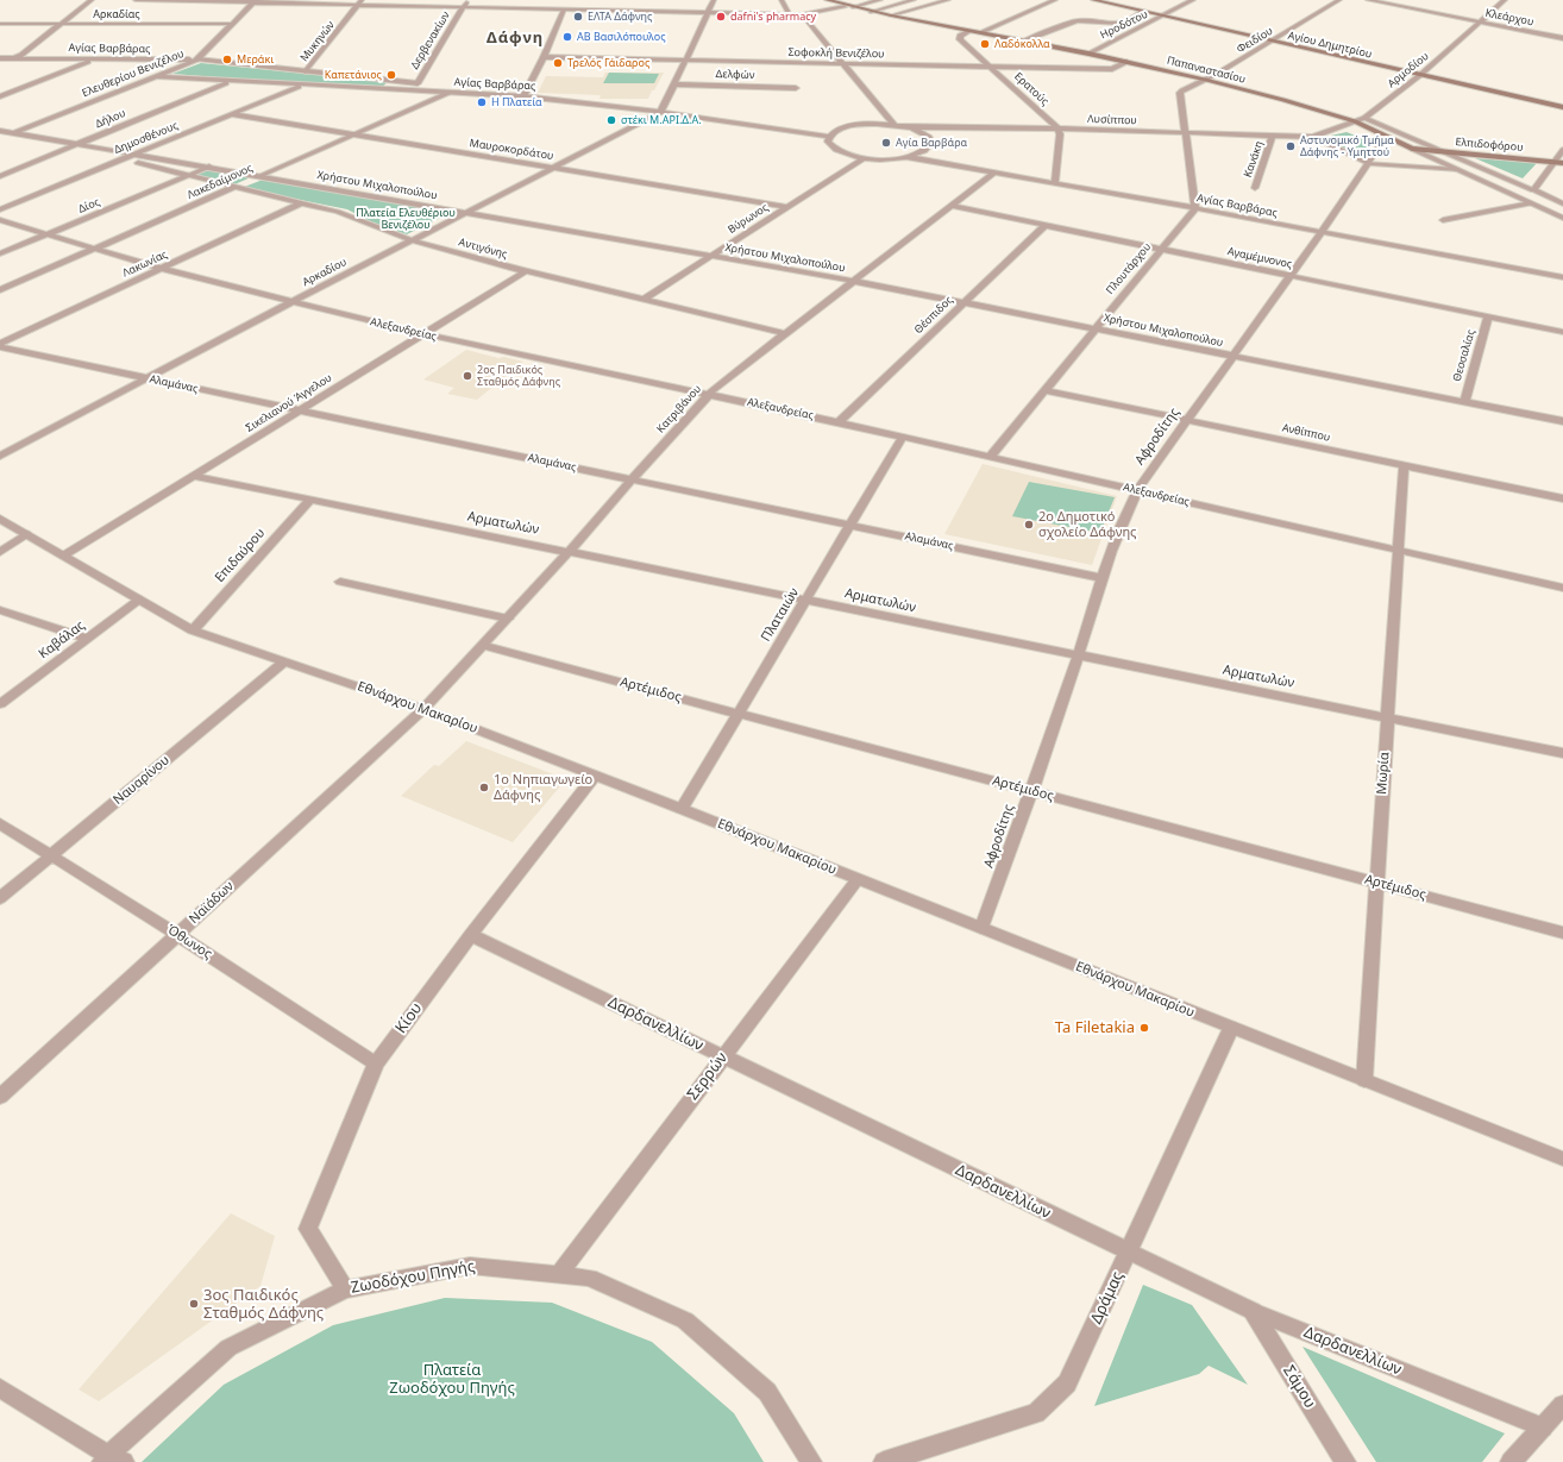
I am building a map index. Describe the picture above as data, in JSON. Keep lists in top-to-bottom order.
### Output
{
  "streets": {
    "main road": ["Αγίου Δημητρίου", "Παπαναστασίου", "Ελπιδοφόρου"],
    "street": [
      "Αρκαδίας",
      "Κλεάρχου",
      "Ηροδότου",
      "Δερβενακίων",
      "Φειδίου",
      "Μυκηνών",
      "Αγίας Βαρβάρας",
      "Σοφοκλή Βενιζέλου",
      "Αρμοδίου",
      "Ελευθερίου Βενιζέλου",
      "Δελφών",
      "Ερατούς",
      "Δήλου",
      "Λυσίππου",
      "Δημοσθένους",
      "Μαυροκορδάτου",
      "Κανάκη",
      "Λακεδαίμονος",
      "Χρήστου Μιχαλοπούλου",
      "Δίος",
      "Βύρωνος",
      "Αντιγόνης",
      "Αγαμέμνονος",
      "Λακωνίας",
      "Πλουτάρχου",
      "Αρκαδίου",
      "Θέσπιδος",
      "Αλεξανδρείας",
      "Θεσσαλίας",
      "Αλαμάνας",
      "Σικελιανού Άγγελου",
      "Κατριβάνου",
      "Ανθίππου",
      "Αφροδίτης",
      "Αρματωλών",
      "Επιδαύρου",
      "Πλαταιών",
      "Καβάλας",
      "Αρτέμιδος",
      "Εθνάρχου Μακαρίου",
      "Μωρία",
      "Ναυαρίνου",
      "Ναϊάδων",
      "Όθωνος",
      "Κίου",
      "Δαρδανελλίων",
      "Σερρών",
      "Ζωοδόχου Πηγής",
      "Δράμας",
      "Σάμου"
    ]
  },
  "crossings": [
    ["Αρκαδίας", "Ελευθερίου Βενιζέλου"],
    ["Κλεάρχου", "Αρμοδίου"],
    ["Ηροδότου", "Αγίου Δημητρίου"],
    ["Ηροδότου", "Παπαναστασίου"],
    ["Δερβενακίων", "Αγίας Βαρβάρας"],
    ["Φειδίου", "Αγίου Δημητρίου"],
    ["Φειδίου", "Παπαναστασίου"],
    ["Μυκηνών", "Αγίας Βαρβάρας"],
    ["Αγίου Δημητρίου", "Αρμοδίου"],
    ["Αγίας Βαρβάρας", "Ελευθερίου Βενιζέλου"],
    ["Αγίας Βαρβάρας", "Δήλου"],
    ["Αγίας Βαρβάρας", "Λυσίππου"],
    ["Αγίας Βαρβάρας", "Δημοσθένους"],
    ["Αγίας Βαρβάρας", "Λακεδαίμονος"],
    ["Αγίας Βαρβάρας", "Βύρωνος"],
    ["Αγίας Βαρβάρας", "Πλουτάρχου"],
    ["Αγίας Βαρβάρας", "Αρκαδίου"],
    ["Αγίας Βαρβάρας", "Κατριβάνου"],
    ["Αγίας Βαρβάρας", "Αφροδίτης"],
    ["Σοφοκλή Βενιζέλου", "Παπαναστασίου"],
    ["Σοφοκλή Βενιζέλου", "Ερατούς"],
    ["Παπαναστασίου", "Αρμοδίου"],
    ["Παπαναστασίου", "Ερατούς"],
    ["Παπαναστασίου", "Ελπιδοφόρου"],
    ["Παπαναστασίου", "Αφροδίτης"],
    ["Αρμοδίου", "Λυσίππου"],
    ["Ελευθερίου Βενιζέλου", "Χρήστου Μιχαλοπούλου"],
    ["Ερατούς", "Λυσίππου"],
    ["Δήλου", "Χρήστου Μιχαλοπούλου"],
    ["Λυσίππου", "Κανάκη"],
    ["Δημοσθένους", "Μαυροκορδάτου"],
    ["Δημοσθένους", "Χρήστου Μιχαλοπούλου"],
    ["Δημοσθένους", "Αντιγόνης"],
    ["Μαυροκορδάτου", "Λακεδαίμονος"],
    ["Μαυροκορδάτου", "Βύρωνος"],
    ["Μαυροκορδάτου", "Αρκαδίου"],
    ["Λακεδαίμονος", "Χρήστου Μιχαλοπούλου"],
    ["Λακεδαίμονος", "Αντιγόνης"],
    ["Λακεδαίμονος", "Αλεξανδρείας"],
    ["Χρήστου Μιχαλοπούλου", "Δίος"],
    ["Χρήστου Μιχαλοπούλου", "Βύρωνος"],
    ["Χρήστου Μιχαλοπούλου", "Αντιγόνης"],
    ["Χρήστου Μιχαλοπούλου", "Πλουτάρχου"],
    ["Χρήστου Μιχαλοπούλου", "Αρκαδίου"],
    ["Χρήστου Μιχαλοπούλου", "Θέσπιδος"],
    ["Χρήστου Μιχαλοπούλου", "Θεσσαλίας"],
    ["Χρήστου Μιχαλοπούλου", "Κατριβάνου"],
    ["Χρήστου Μιχαλοπούλου", "Αφροδίτης"],
    ["Δίος", "Αντιγόνης"],
    ["Δίος", "Αλεξανδρείας"],
    ["Βύρωνος", "Αντιγόνης"],
    ["Αντιγόνης", "Λακωνίας"],
    ["Αντιγόνης", "Αρκαδίου"],
    ["Αντιγόνης", "Σικελιανού Άγγελου"],
    ["Αντιγόνης", "Κατριβάνου"],
    ["Αγαμέμνονος", "Πλουτάρχου"],
    ["Αγαμέμνονος", "Θέσπιδος"],
    ["Αγαμέμνονος", "Θεσσαλίας"],
    ["Αγαμέμνονος", "Κατριβάνου"],
    ["Αγαμέμνονος", "Αφροδίτης"],
    ["Λακωνίας", "Αλεξανδρείας"],
    ["Πλουτάρχου", "Αλεξανδρείας"],
    ["Πλουτάρχου", "Ανθίππου"],
    ["Αρκαδίου", "Αλεξανδρείας"],
    ["Αρκαδίου", "Αλαμάνας"],
    ["Θέσπιδος", "Αλεξανδρείας"],
    ["Αλεξανδρείας", "Σικελιανού Άγγελου"],
    ["Αλεξανδρείας", "Κατριβάνου"],
    ["Αλεξανδρείας", "Αφροδίτης"],
    ["Αλεξανδρείας", "Πλαταιών"],
    ["Αλεξανδρείας", "Μωρία"],
    ["Αλαμάνας", "Σικελιανού Άγγελου"],
    ["Αλαμάνας", "Κατριβάνου"],
    ["Αλαμάνας", "Αφροδίτης"],
    ["Αλαμάνας", "Πλαταιών"],
    ["Σικελιανού Άγγελου", "Αρματωλών"],
    ["Σικελιανού Άγγελου", "Εθνάρχου Μακαρίου"],
    ["Κατριβάνου", "Αρματωλών"],
    ["Κατριβάνου", "Αρτέμιδος"],
    ["Κατριβάνου", "Εθνάρχου Μακαρίου"],
    ["Κατριβάνου", "Ναϊάδων"],
    ["Ανθίππου", "Αφροδίτης"],
    ["Ανθίππου", "Μωρία"],
    ["Αφροδίτης", "Αρματωλών"],
    ["Αφροδίτης", "Αρτέμιδος"],
    ["Αφροδίτης", "Εθνάρχου Μακαρίου"],
    ["Αρματωλών", "Επιδαύρου"],
    ["Αρματωλών", "Πλαταιών"],
    ["Αρματωλών", "Μωρία"],
    ["Επιδαύρου", "Εθνάρχου Μακαρίου"],
    ["Πλαταιών", "Αρτέμιδος"],
    ["Πλαταιών", "Εθνάρχου Μακαρίου"],
    ["Καβάλας", "Εθνάρχου Μακαρίου"],
    ["Αρτέμιδος", "Μωρία"],
    ["Εθνάρχου Μακαρίου", "Μωρία"],
    ["Εθνάρχου Μακαρίου", "Ναυαρίνου"],
    ["Εθνάρχου Μακαρίου", "Ναϊάδων"],
    ["Εθνάρχου Μακαρίου", "Κίου"],
    ["Εθνάρχου Μακαρίου", "Σερρών"],
    ["Εθνάρχου Μακαρίου", "Δράμας"],
    ["Ναυαρίνου", "Όθωνος"],
    ["Ναϊάδων", "Όθωνος"],
    ["Όθωνος", "Κίου"],
    ["Κίου", "Δαρδανελλίων"],
    ["Κίου", "Ζωοδόχου Πηγής"],
    ["Δαρδανελλίων", "Σερρών"],
    ["Δαρδανελλίων", "Δράμας"],
    ["Δαρδανελλίων", "Σάμου"],
    ["Σερρών", "Ζωοδόχου Πηγής"]
  ],
  "districts": ["Δάφνη"],
  "parks": ["Πλατεία Ελευθέριου Βενιζέλου", "Πλατεία Ζωοδόχου Πηγής"],
  "places": [
    "ΕΛΤΑ Δάφνης",
    "dafni's pharmacy",
    "ΑΒ Βασιλόπουλος",
    "Λαδόκολλα",
    "Μεράκι",
    "Τρελός Γάιδαρος",
    "Καπετάνιος",
    "Η Πλατεία",
    "στέκι Μ.ΑΡΙ.Δ.Α.",
    "Αγία Βαρβάρα",
    "Αστυνομικό Τμήμα Δάφνης - Υμηττού",
    "2ος Παιδικός Σταθμός Δάφνης",
    "2ο Δημοτικό σχολείο Δάφνης",
    "1ο Νηπιαγωγείο Δάφνης",
    "Ta Filetakia",
    "3ος Παιδικός Σταθμός Δάφνης"
  ]
}
